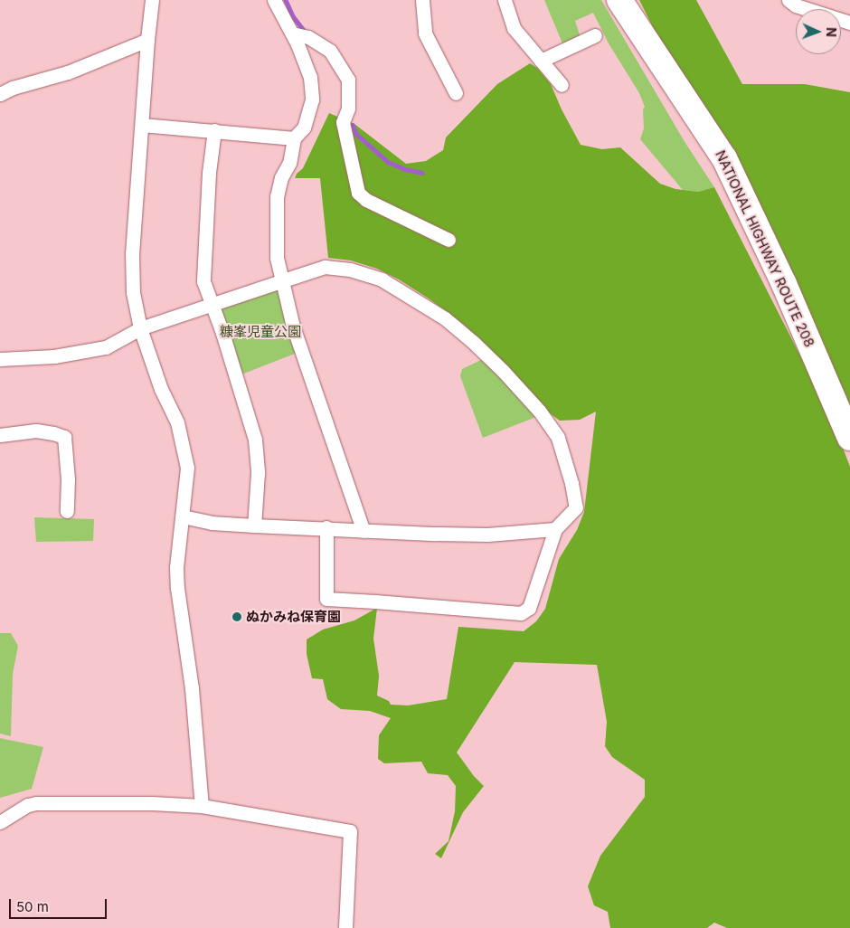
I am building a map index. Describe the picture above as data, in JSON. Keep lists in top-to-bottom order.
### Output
{
  "streets": {
    "highway": ["NATIONAL HIGHWAY ROUTE 208"]
  },
  "parks": ["糠峯児童公園"],
  "places": ["ぬかみね保育園"],
  "scale_bar": "50 m",
  "north": "right"
}
